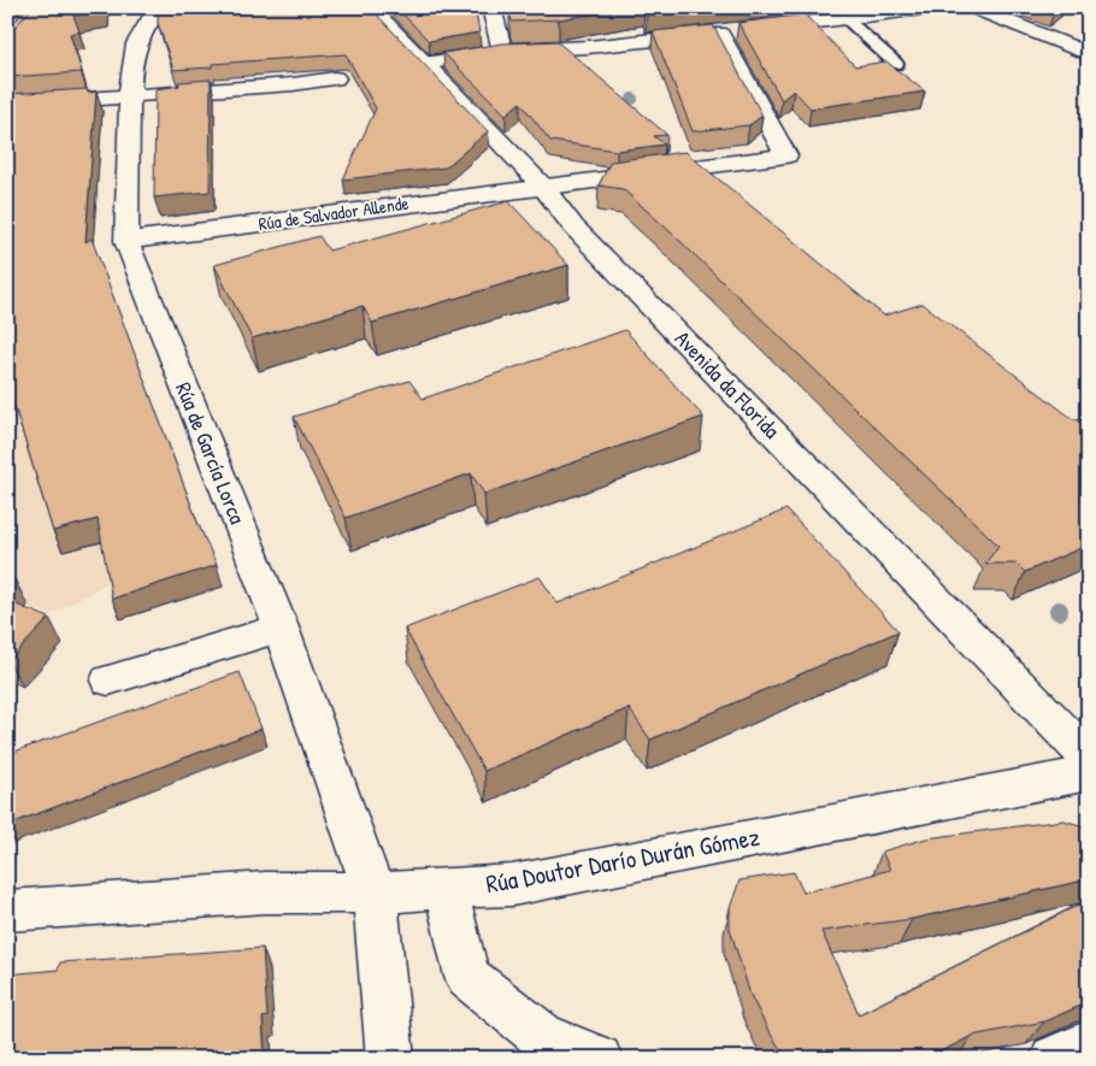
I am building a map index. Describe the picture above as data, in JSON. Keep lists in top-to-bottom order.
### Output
{
  "streets": {
    "street": [
      "Rúa de Salvador Allende",
      "Avenida da Florida",
      "Rúa de García Lorca",
      "Rúa Doutor Darío Durán Gómez"
    ]
  },
  "crossings": [
    ["Rúa de Salvador Allende", "Avenida da Florida"],
    ["Rúa de Salvador Allende", "Rúa de García Lorca"],
    ["Rúa de García Lorca", "Rúa Doutor Darío Durán Gómez"]
  ]
}
